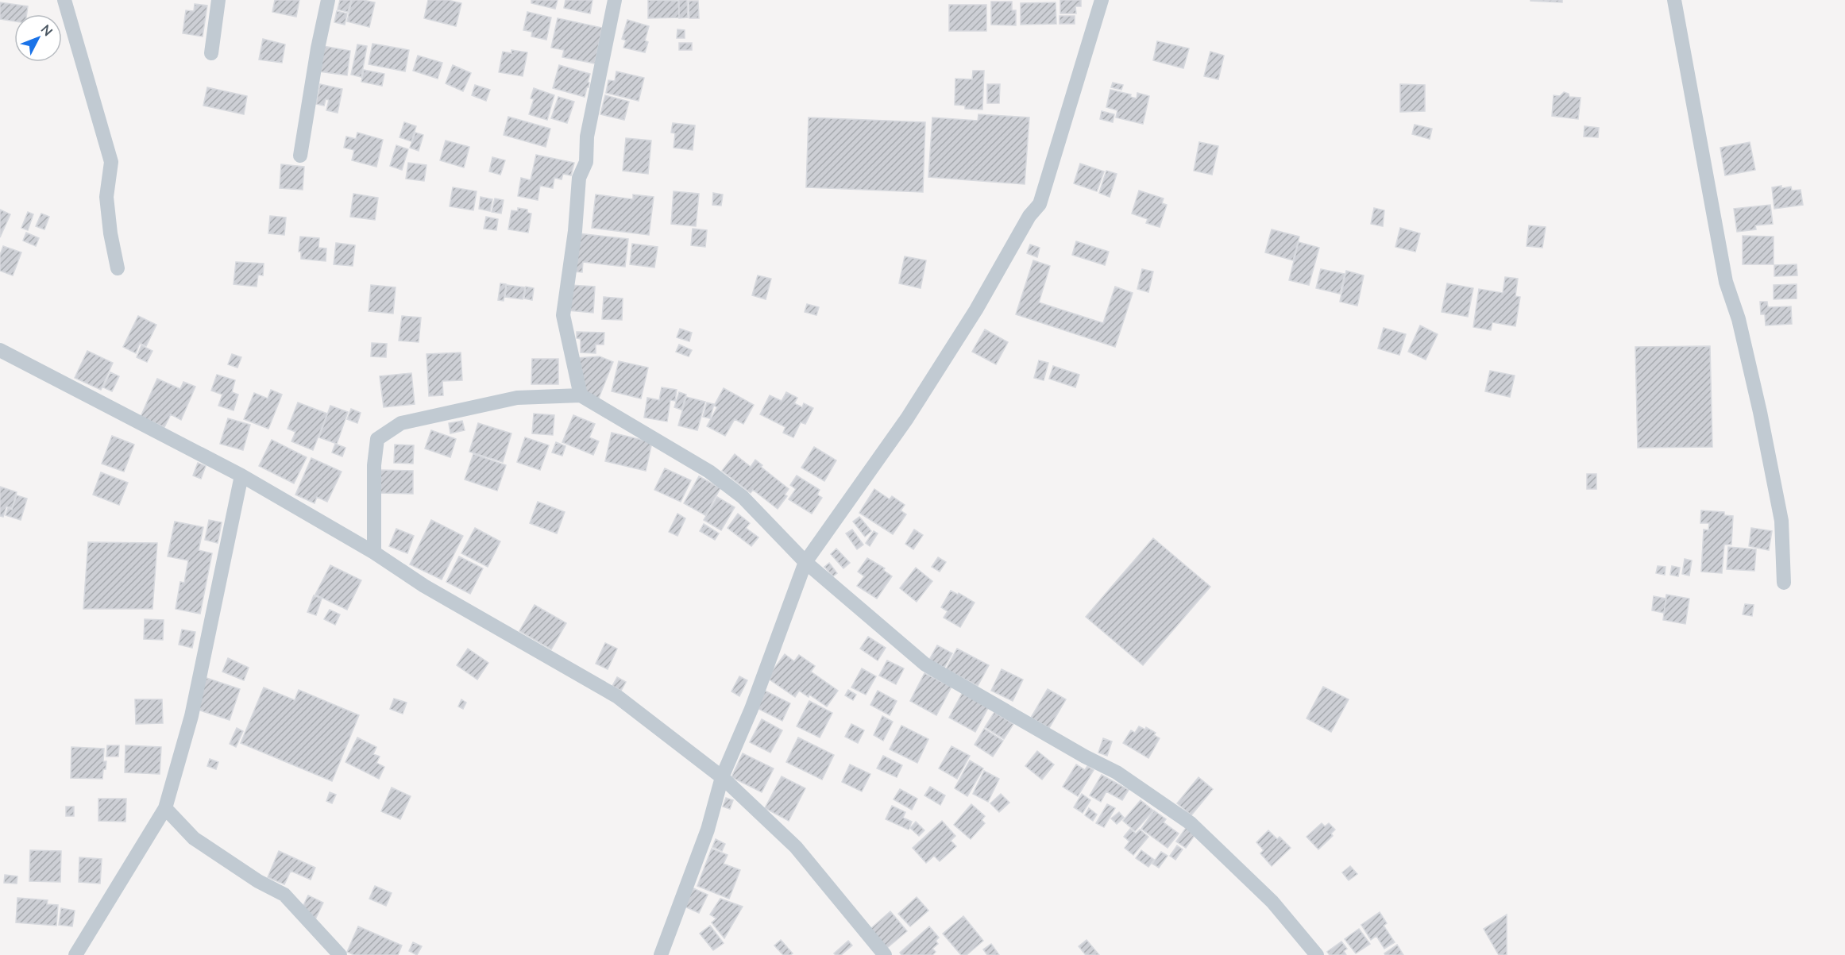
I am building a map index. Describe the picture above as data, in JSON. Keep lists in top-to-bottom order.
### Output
{
  "north": "top right"
}
